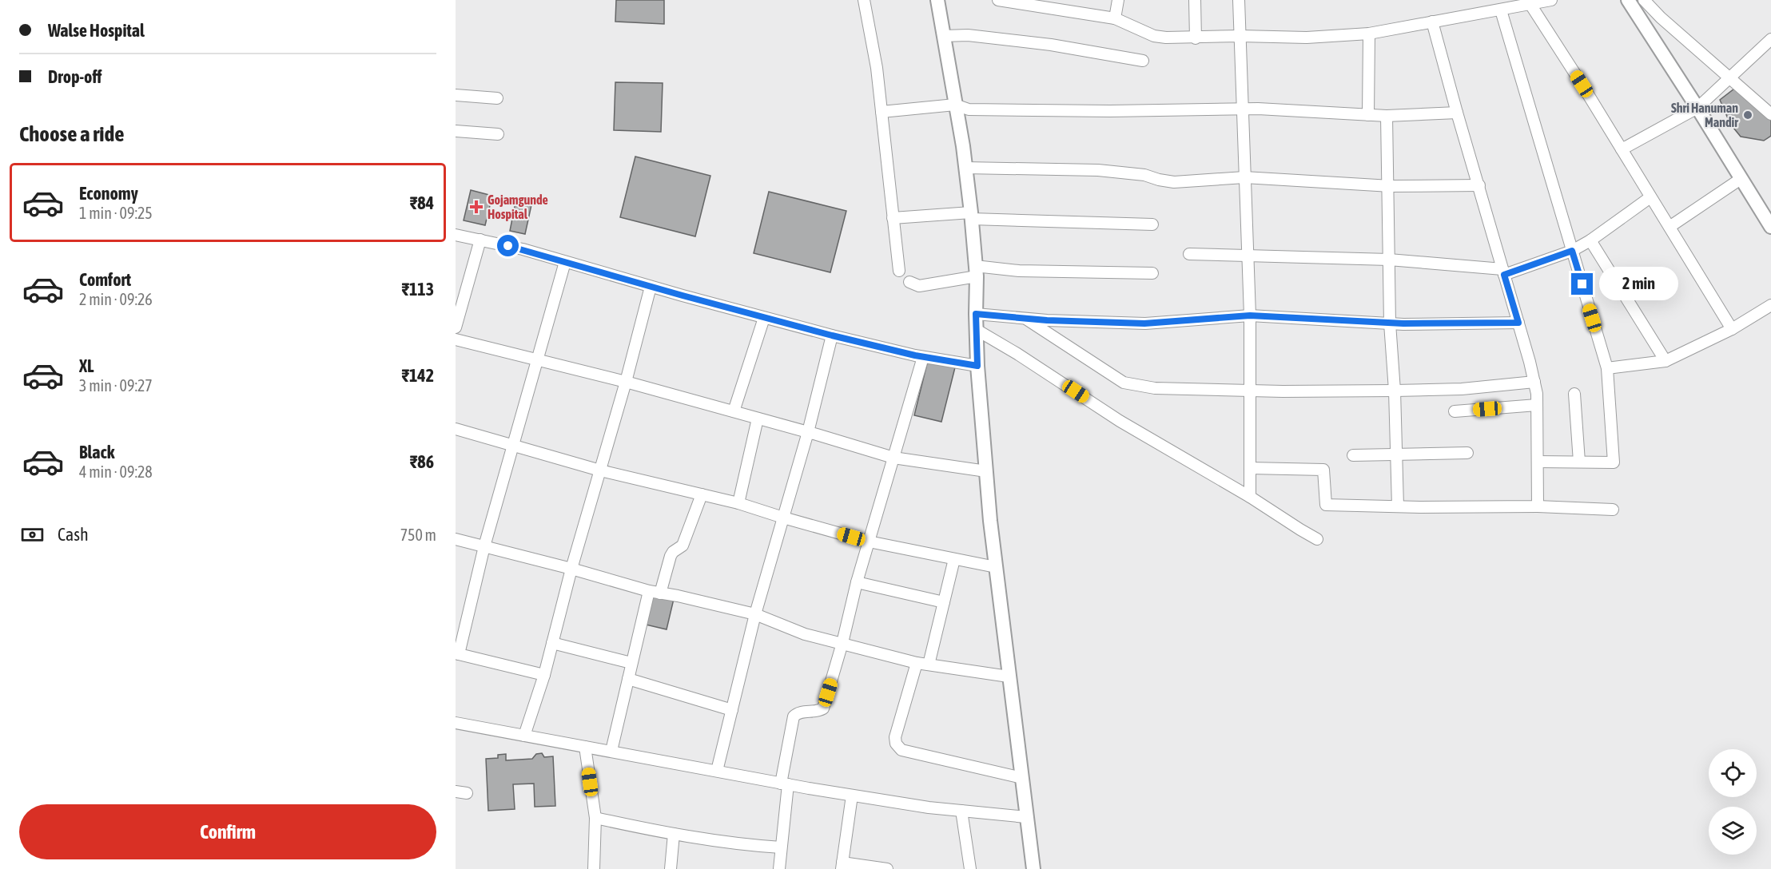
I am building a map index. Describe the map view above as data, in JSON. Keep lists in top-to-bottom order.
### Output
{
  "places": {
    "other": ["Shri Hanuman Mandir"],
    "health": ["Gojamgunde Hospital"]
  },
  "page": {
    "banner": ["Walse Hospital", "Drop-off"],
    "heading": "Choose a ride",
    "list": [
      {
        "name": "Economy",
        "note": "1 min · 09:25",
        "value": "₹84"
      },
      {
        "name": "Comfort",
        "note": "2 min · 09:26",
        "value": "₹113"
      },
      {
        "name": "XL",
        "note": "3 min · 09:27",
        "value": "₹142"
      },
      {
        "name": "Black",
        "note": "4 min · 09:28",
        "value": "₹86"
      }
    ],
    "bubble": "2 min",
    "pay": ["Cash", "750 m"],
    "buttons": "Confirm"
  }
}
